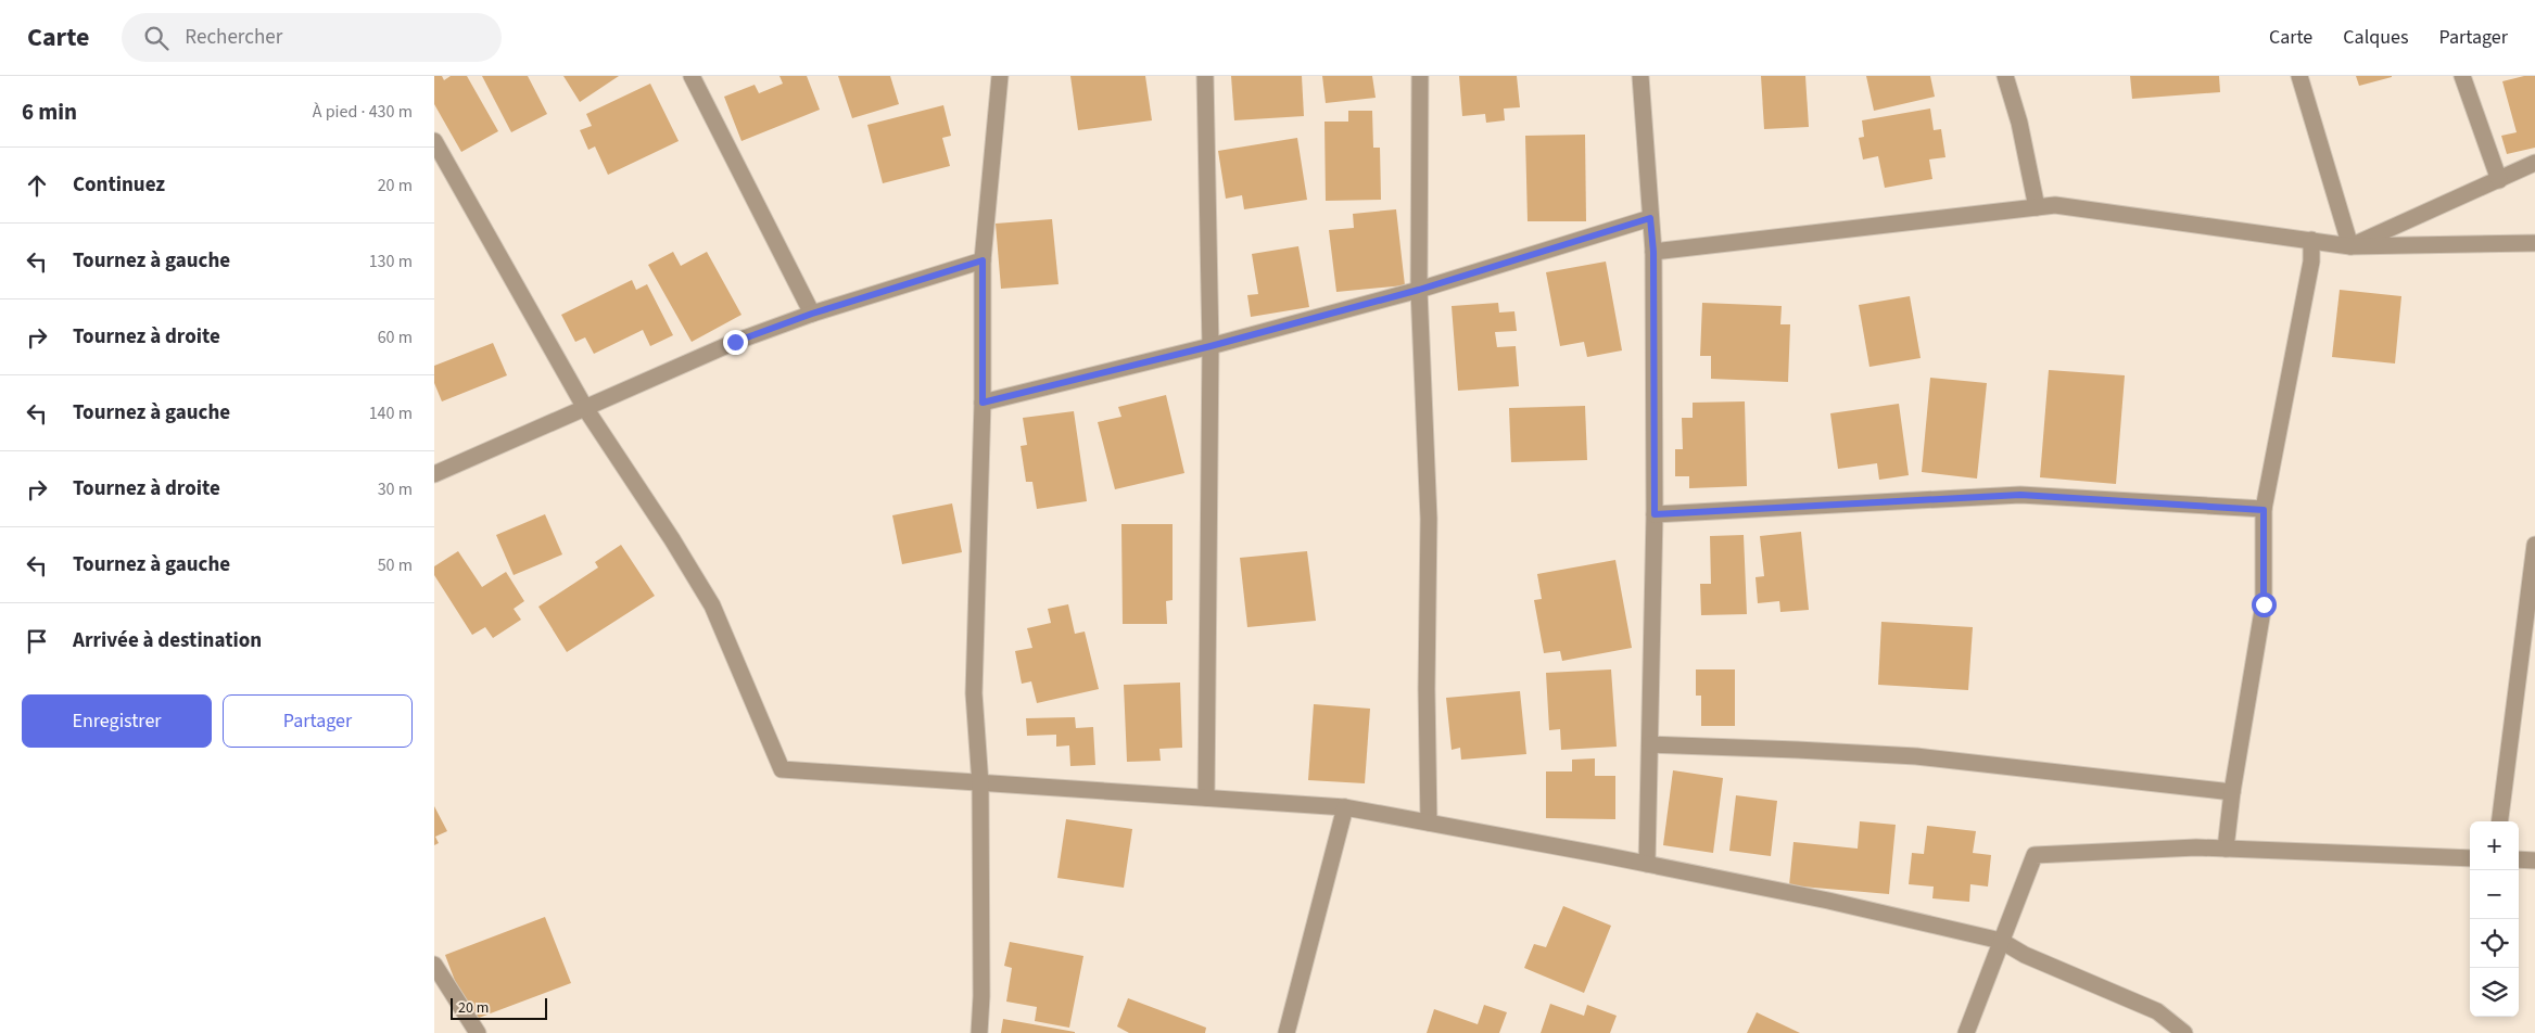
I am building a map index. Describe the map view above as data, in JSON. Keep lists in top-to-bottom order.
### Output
{
  "scale_bar": "20 m",
  "page": {
    "header": "Carte",
    "search": "Rechercher",
    "nav": ["Carte", "Calques", "Partager"],
    "heading": ["6 min", "À pied · 430 m"],
    "list": [
      ["Continuez", "20 m"],
      ["Tournez à gauche", "130 m"],
      ["Tournez à droite", "60 m"],
      ["Tournez à gauche", "140 m"],
      ["Tournez à droite", "30 m"],
      ["Tournez à gauche", "50 m"],
      "Arrivée à destination"
    ],
    "buttons": ["Enregistrer", "Partager"],
    "map_buttons": ["+", "−"],
    "scale": "20 m"
  }
}
